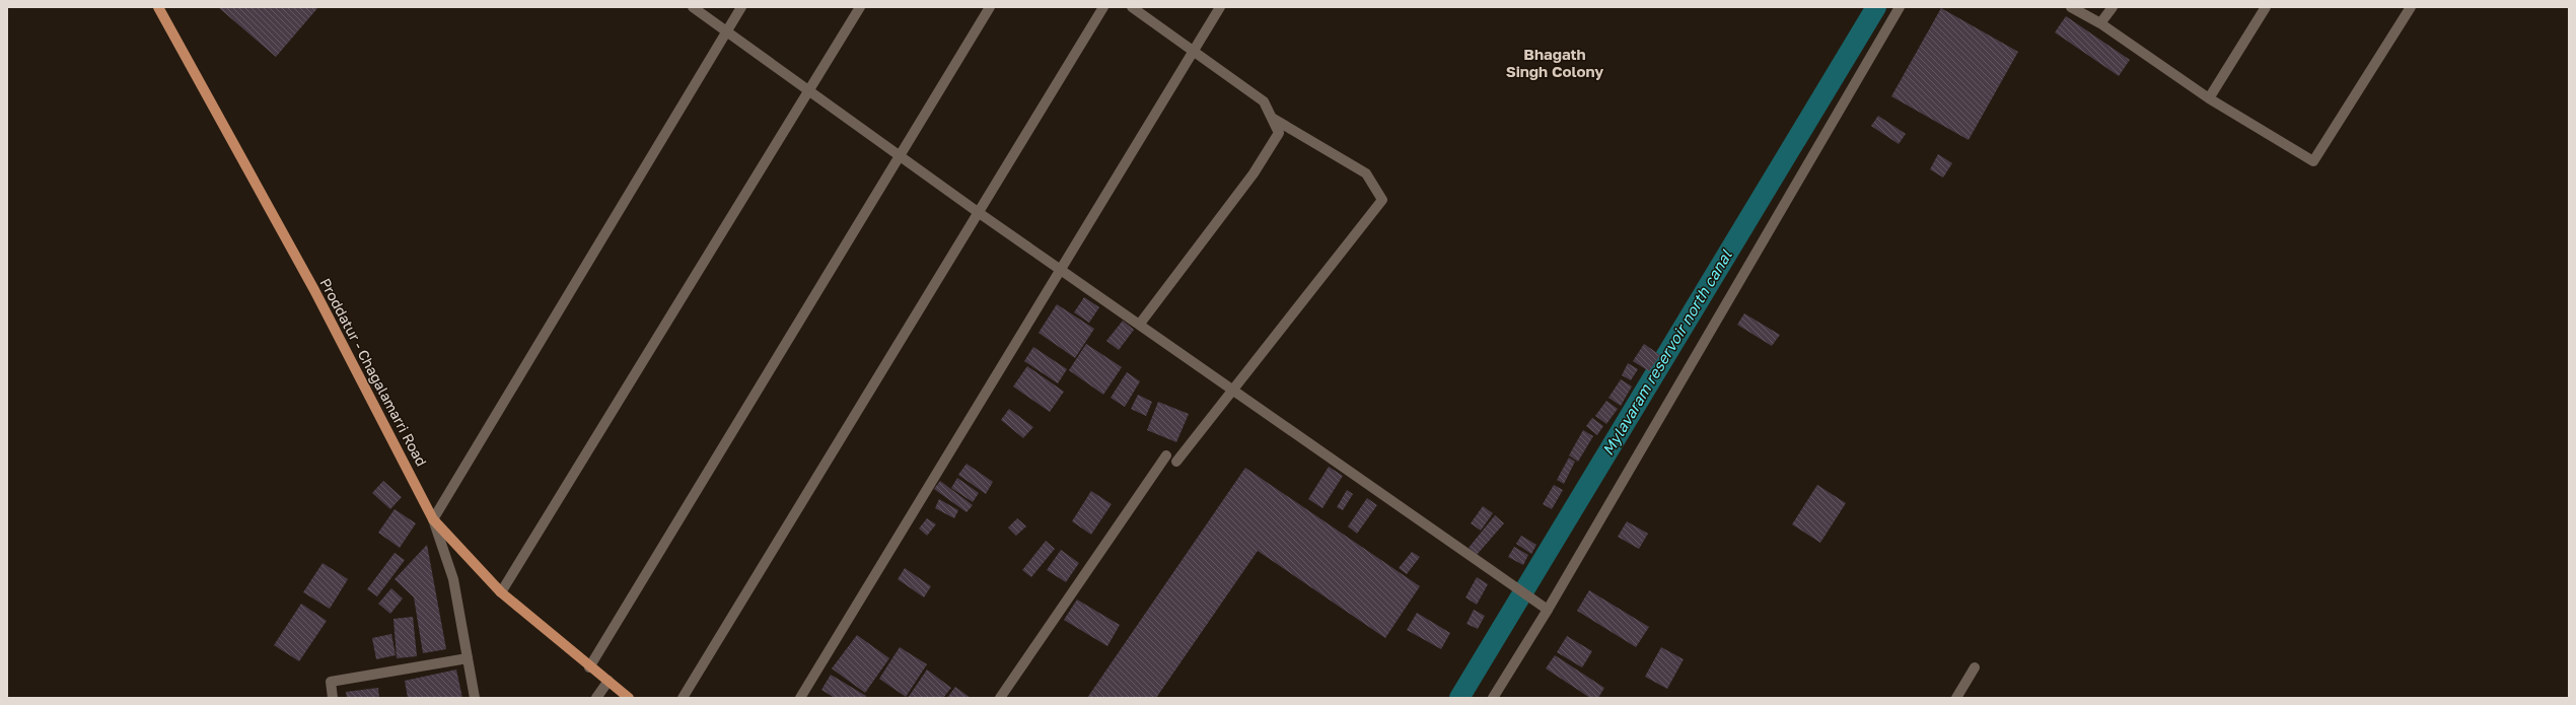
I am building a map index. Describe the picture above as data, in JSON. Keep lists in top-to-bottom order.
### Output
{
  "streets": {
    "main road": ["Proddatur - Chagalamarri Road"]
  },
  "districts": ["Bhagath Singh Colony"],
  "water": ["Mylavaram reservoir north canal"]
}
